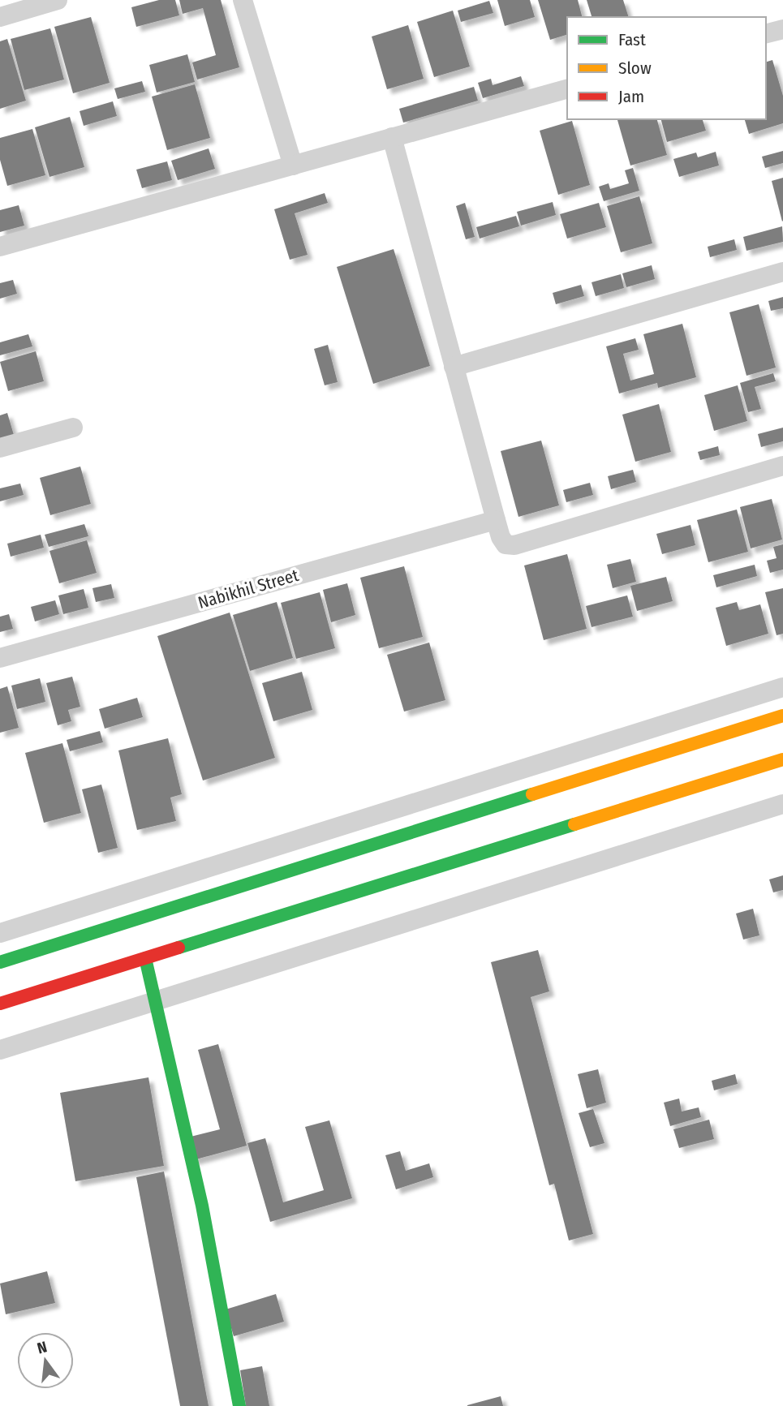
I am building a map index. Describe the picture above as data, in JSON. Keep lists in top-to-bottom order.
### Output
{
  "streets": {
    "street": ["Nabikhil Street"]
  },
  "legend": ["Fast", "Slow", "Jam"],
  "north": "top"
}
